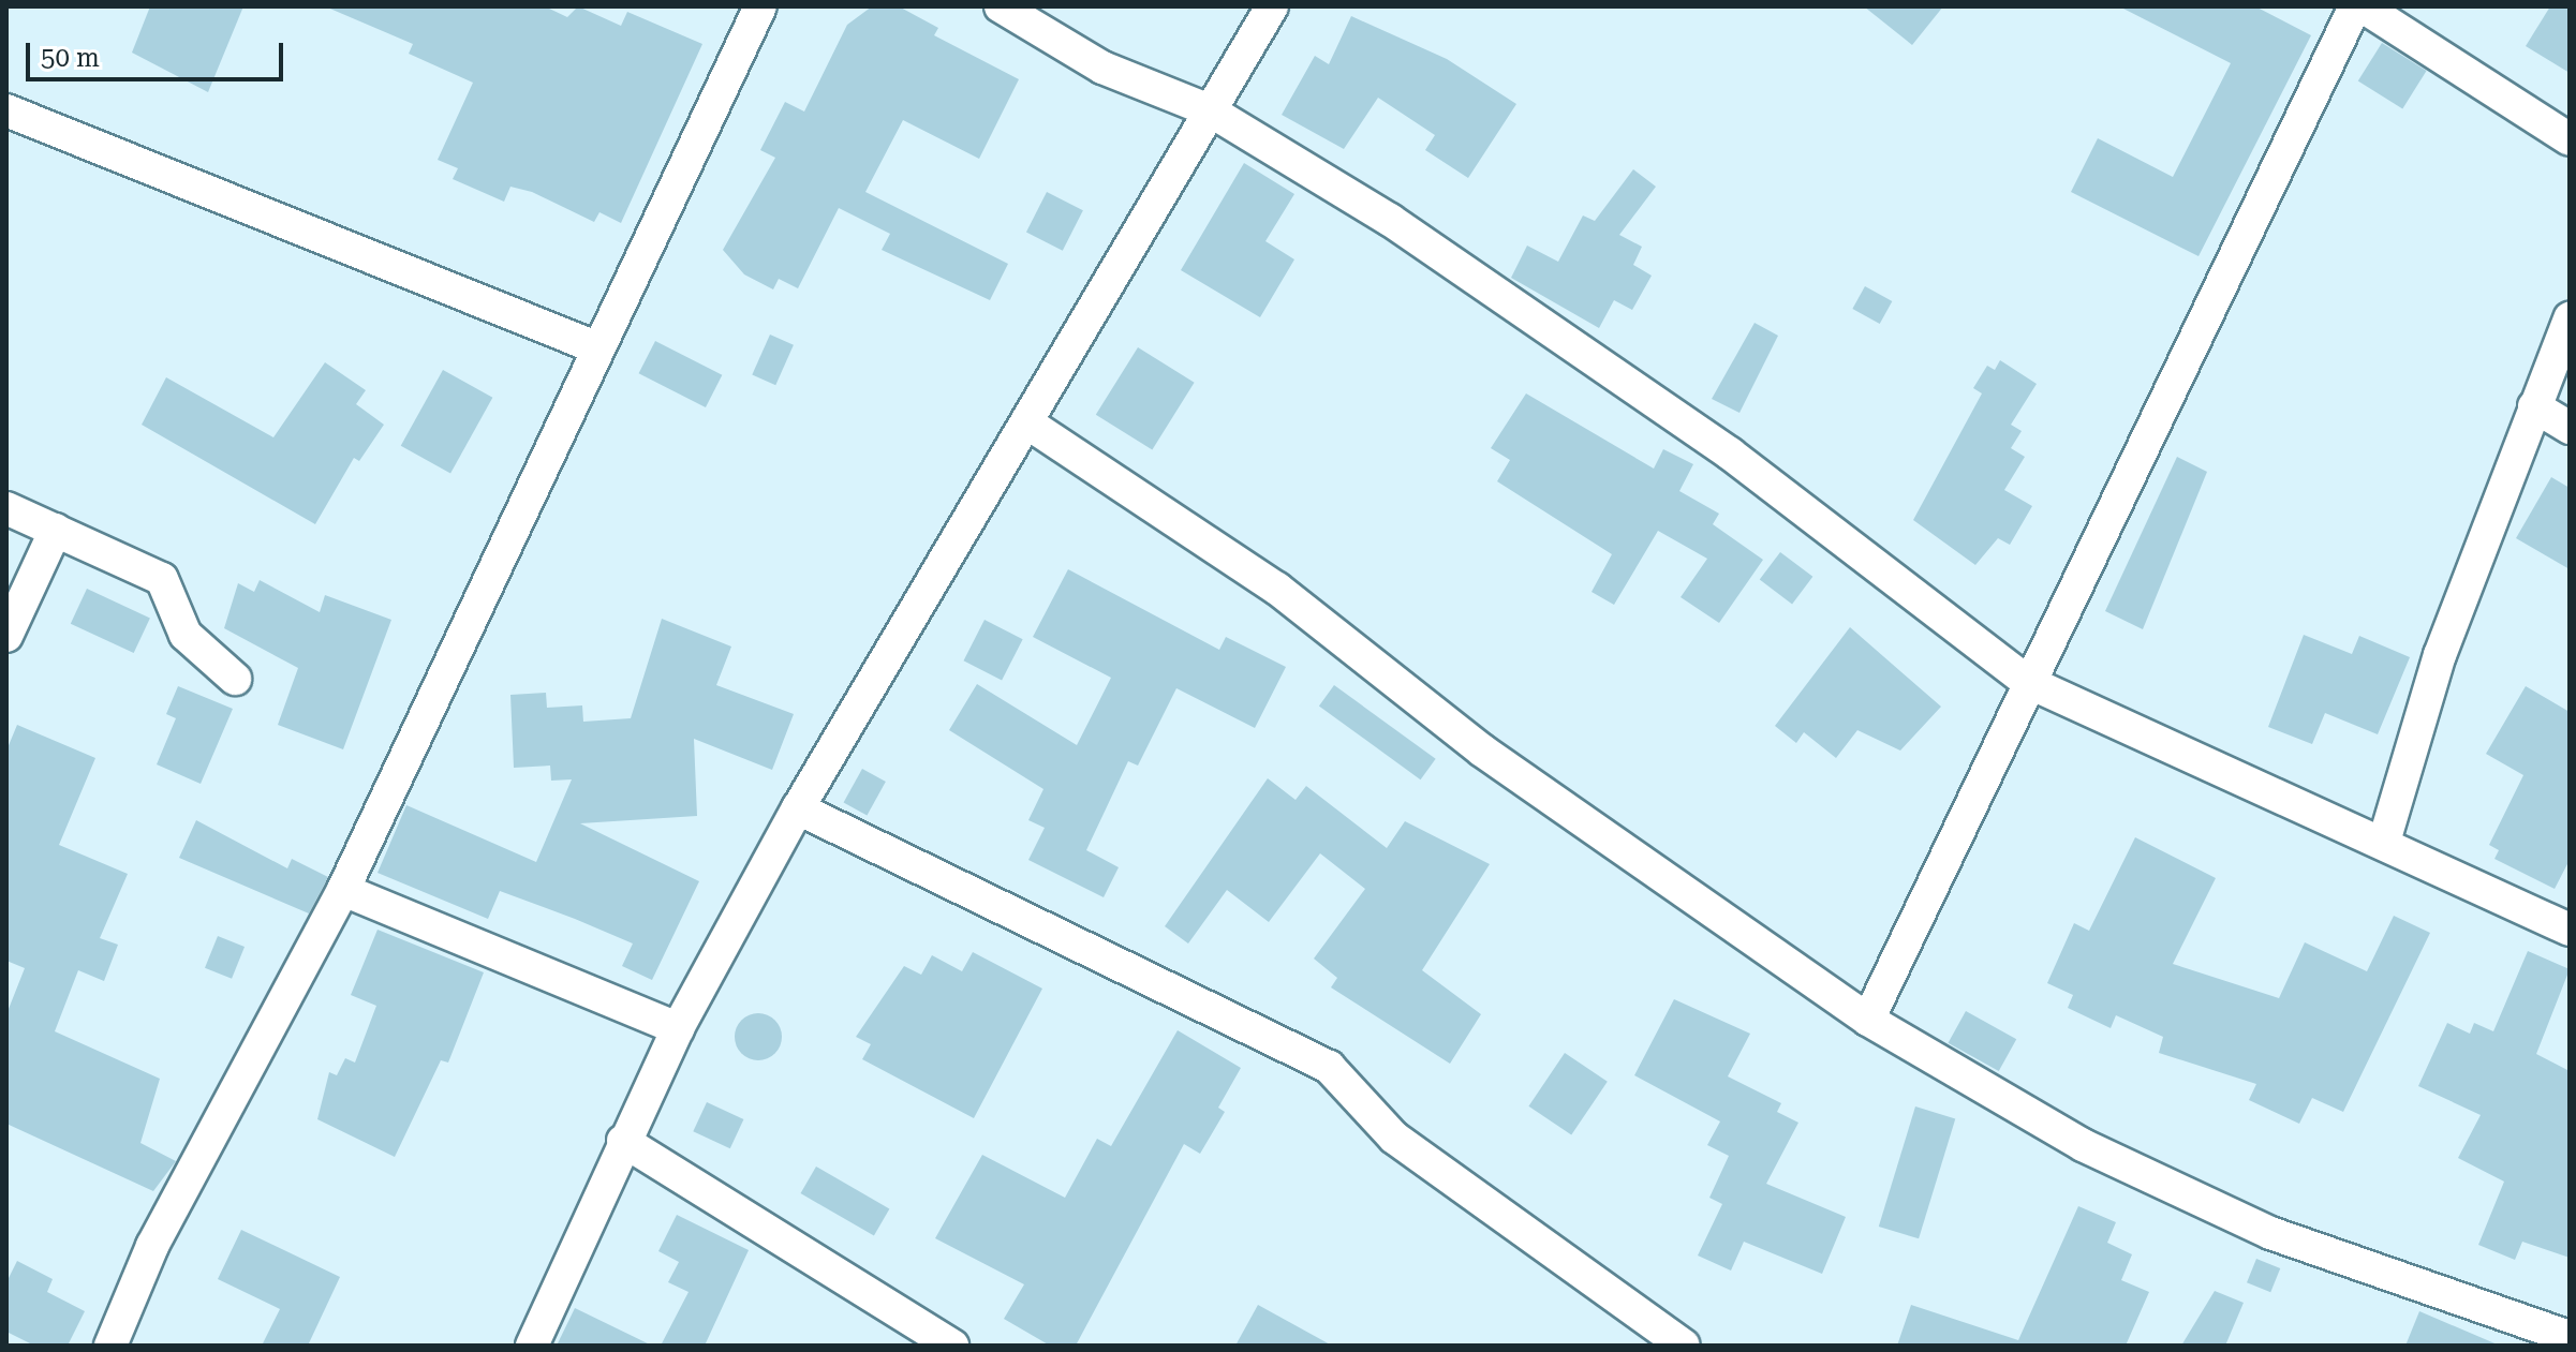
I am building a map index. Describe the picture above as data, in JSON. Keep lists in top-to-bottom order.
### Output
{
  "scale_bar": "50 m"
}
